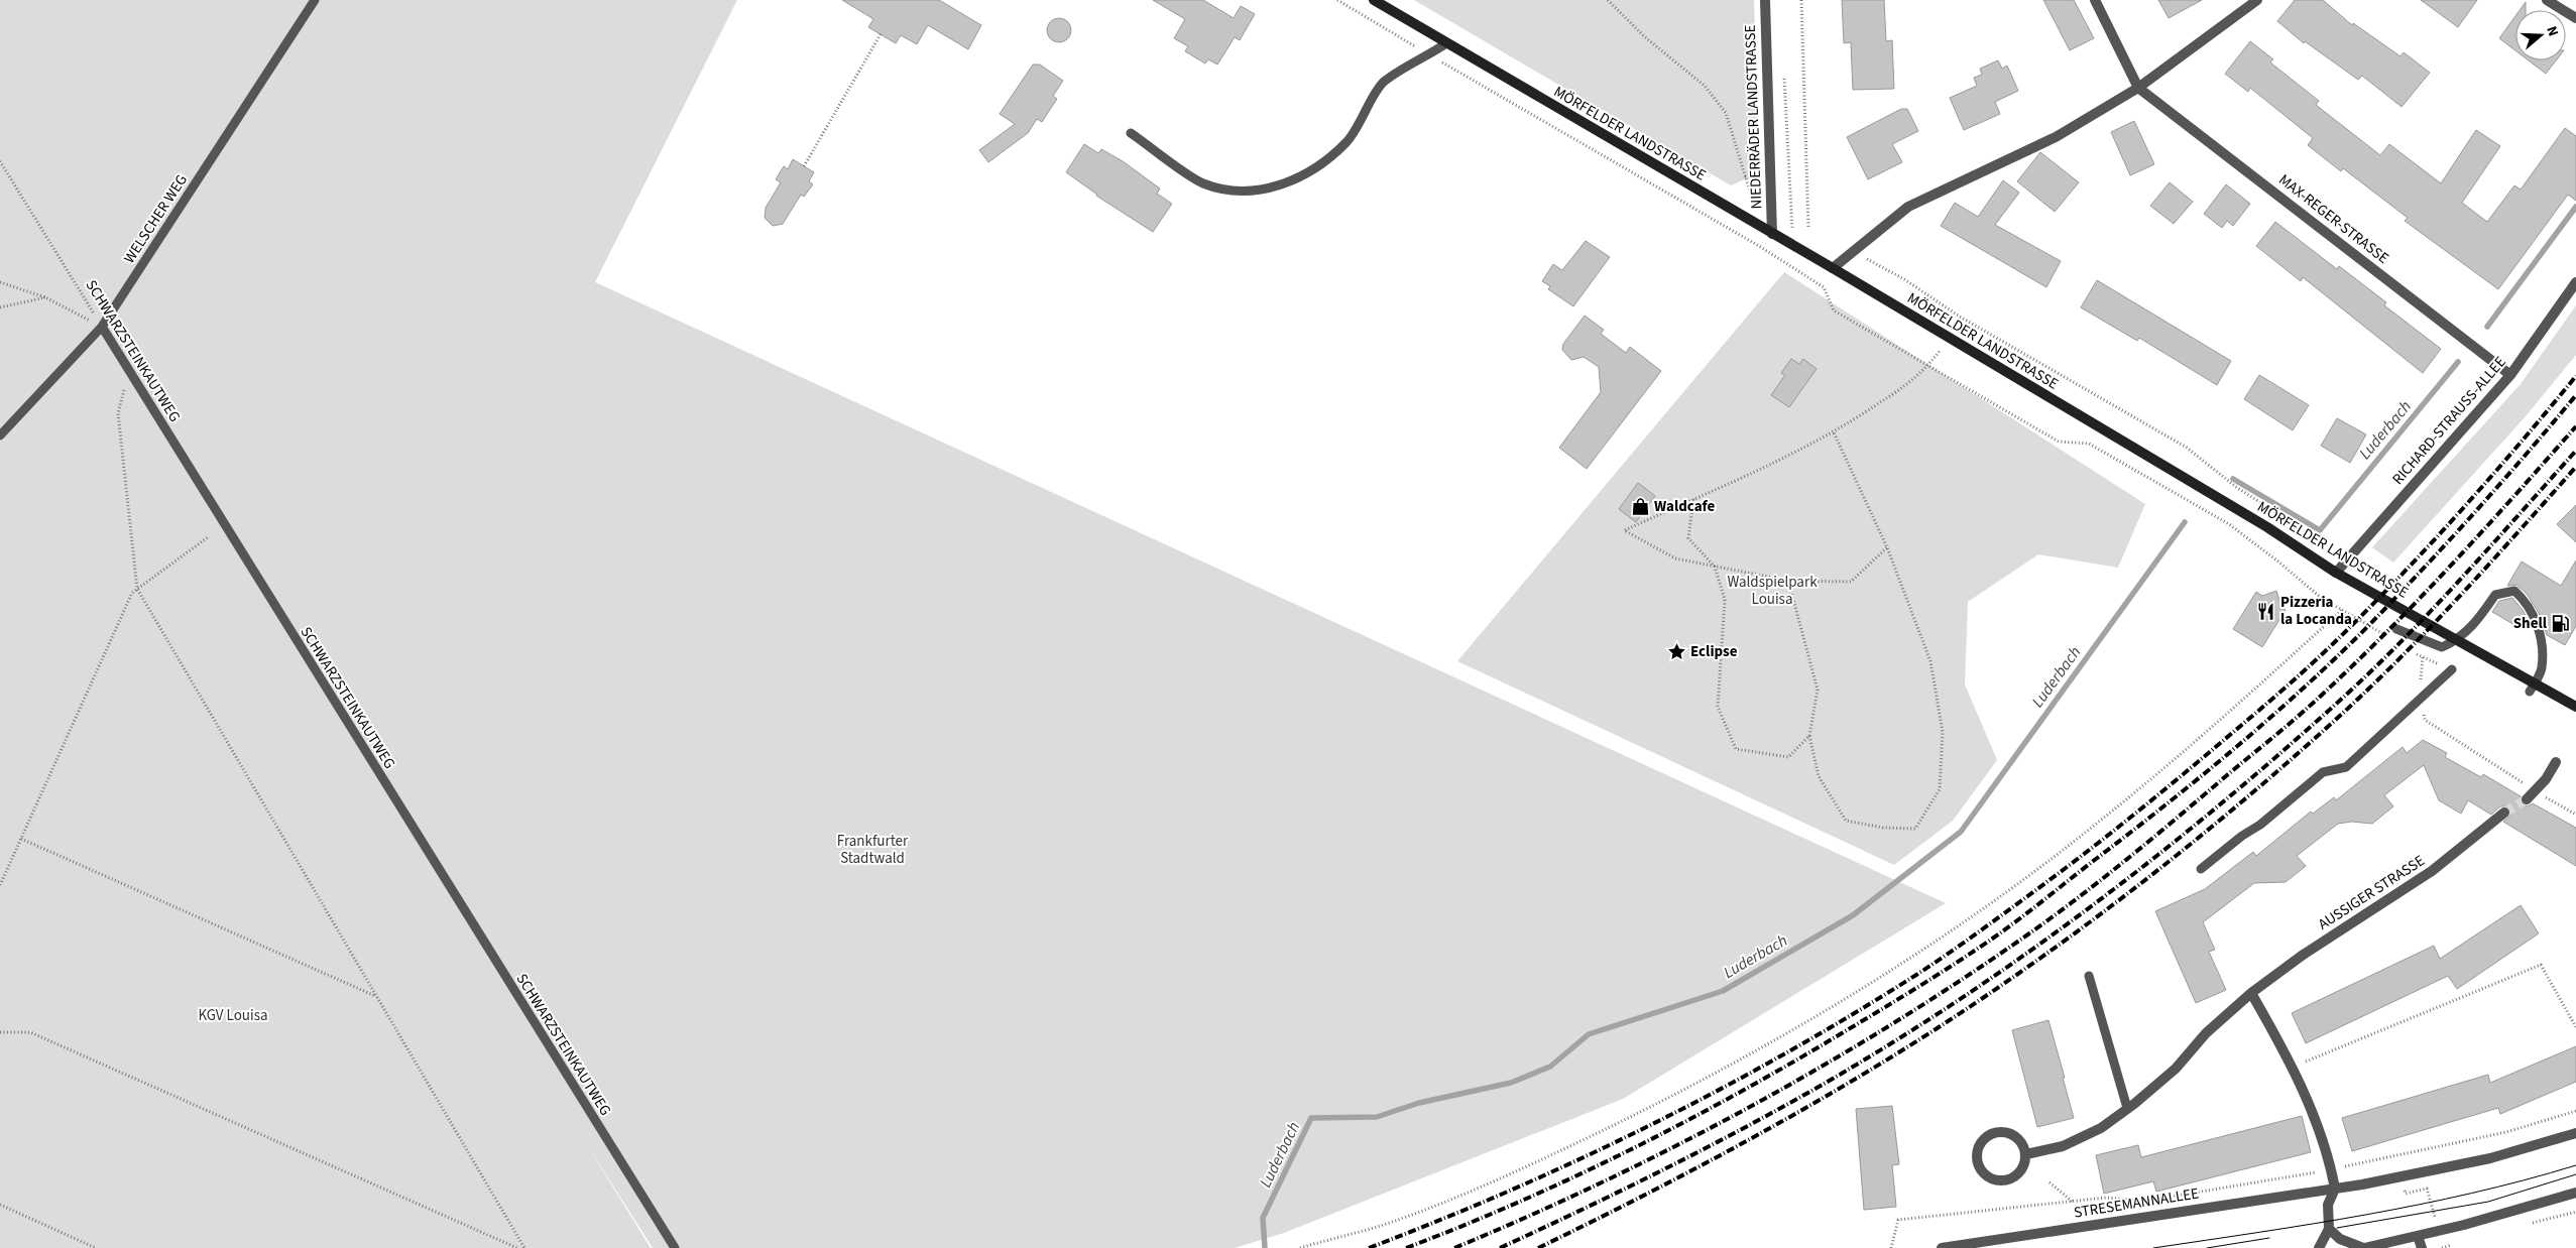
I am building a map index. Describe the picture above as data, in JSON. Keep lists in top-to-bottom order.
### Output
{
  "streets": {
    "main road": ["MÖRFELDER LANDSTRASSE"],
    "street": [
      "NIEDERRÄDER LANDSTRASSE",
      "MAX-REGER-STRASSE",
      "RICHARD-STRAUSS-ALLEE",
      "AUSSIGER STRASSE",
      "STRESEMANNALLEE"
    ],
    "lane": ["WELSCHER WEG", "SCHWARZSTEINKAUTWEG"]
  },
  "crossings": [
    ["NIEDERRÄDER LANDSTRASSE", "MÖRFELDER LANDSTRASSE"],
    ["MÖRFELDER LANDSTRASSE", "RICHARD-STRAUSS-ALLEE"],
    ["WELSCHER WEG", "SCHWARZSTEINKAUTWEG"],
    ["MAX-REGER-STRASSE", "RICHARD-STRAUSS-ALLEE"]
  ],
  "water": ["Luderbach"],
  "parks": ["Waldspielpark Louisa", "Frankfurter Stadtwald", "KGV Louisa"],
  "places": {
    "shop": ["Waldcafe"],
    "restaurant": ["Pizzeria la Locanda"],
    "fuel station": ["Shell"],
    "place": ["Eclipse"]
  },
  "north": "right"
}
